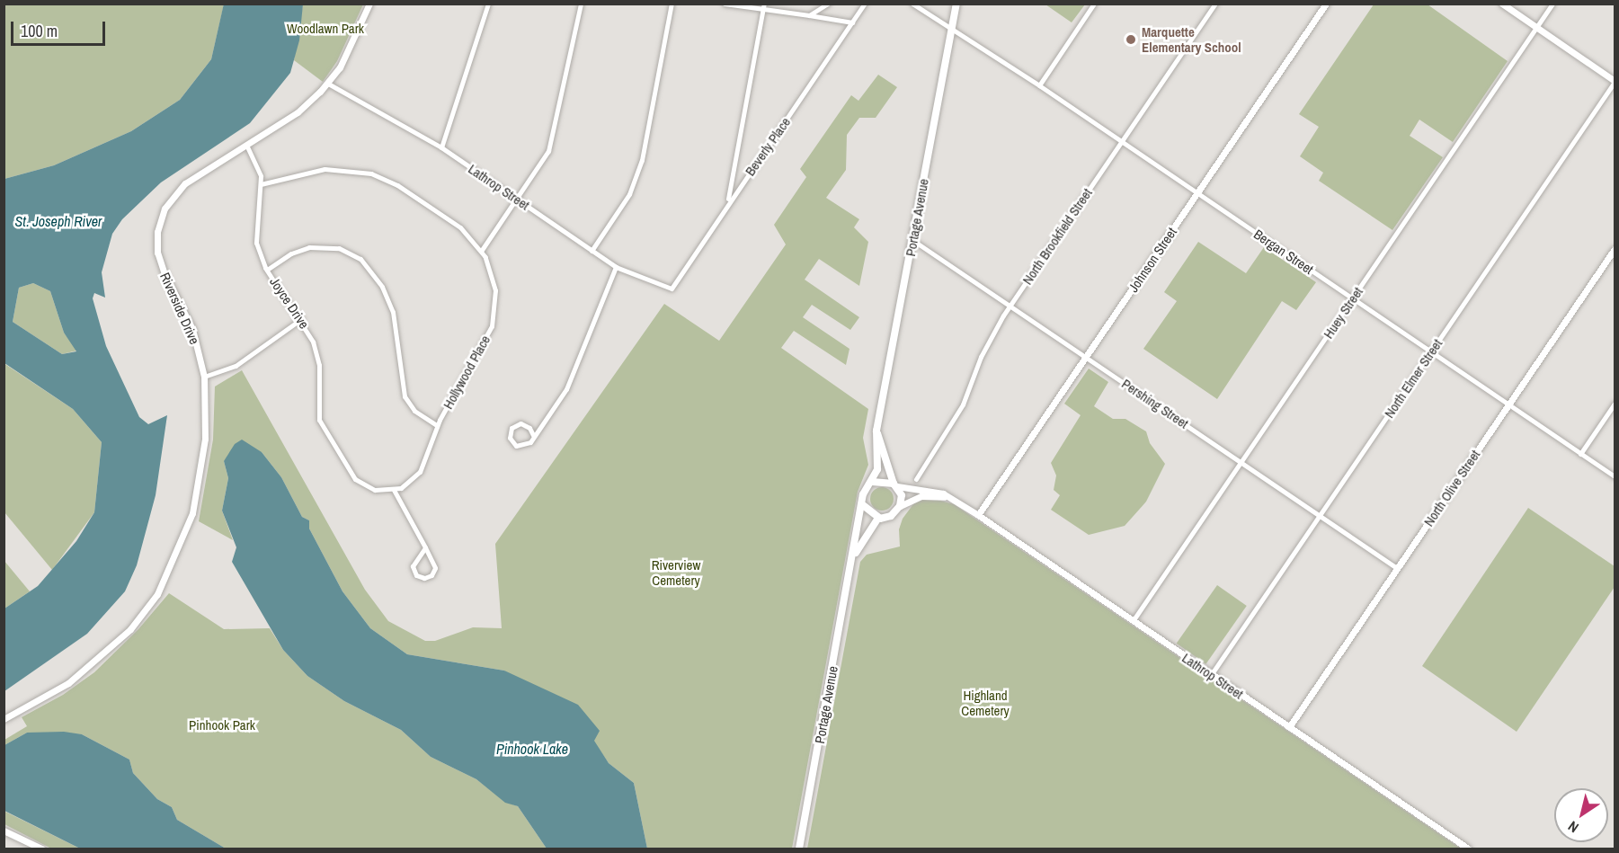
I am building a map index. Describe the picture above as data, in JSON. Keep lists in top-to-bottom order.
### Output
{
  "streets": {
    "main road": ["Portage Avenue"],
    "street": [
      "Beverly Place",
      "Lathrop Street",
      "North Brookfield Street",
      "Bergan Street",
      "Johnson Street",
      "Joyce Drive",
      "Riverside Drive",
      "Huey Street",
      "Hollywood Place",
      "North Elmer Street",
      "Pershing Street",
      "North Olive Street"
    ]
  },
  "crossings": [
    ["Beverly Place", "Lathrop Street"],
    ["Lathrop Street", "Portage Avenue"],
    ["Lathrop Street", "Johnson Street"],
    ["Lathrop Street", "Riverside Drive"],
    ["Lathrop Street", "Huey Street"],
    ["Lathrop Street", "North Elmer Street"],
    ["Lathrop Street", "North Olive Street"],
    ["Portage Avenue", "Bergan Street"],
    ["Portage Avenue", "Pershing Street"],
    ["North Brookfield Street", "Bergan Street"],
    ["North Brookfield Street", "Pershing Street"],
    ["Bergan Street", "Johnson Street"],
    ["Bergan Street", "Huey Street"],
    ["Bergan Street", "North Elmer Street"],
    ["Bergan Street", "North Olive Street"],
    ["Johnson Street", "Pershing Street"],
    ["Joyce Drive", "Riverside Drive"],
    ["Joyce Drive", "Hollywood Place"],
    ["Huey Street", "Pershing Street"],
    ["North Elmer Street", "Pershing Street"],
    ["Pershing Street", "North Olive Street"]
  ],
  "water": ["St. Joseph River", "Pinhook Lake"],
  "parks": [
    "Woodlawn Park",
    "Riverview Cemetery",
    "Highland Cemetery",
    "Pinhook Park"
  ],
  "places": ["Marquette Elementary School"],
  "scale_bar": "100 m",
  "north": "bottom left"
}
